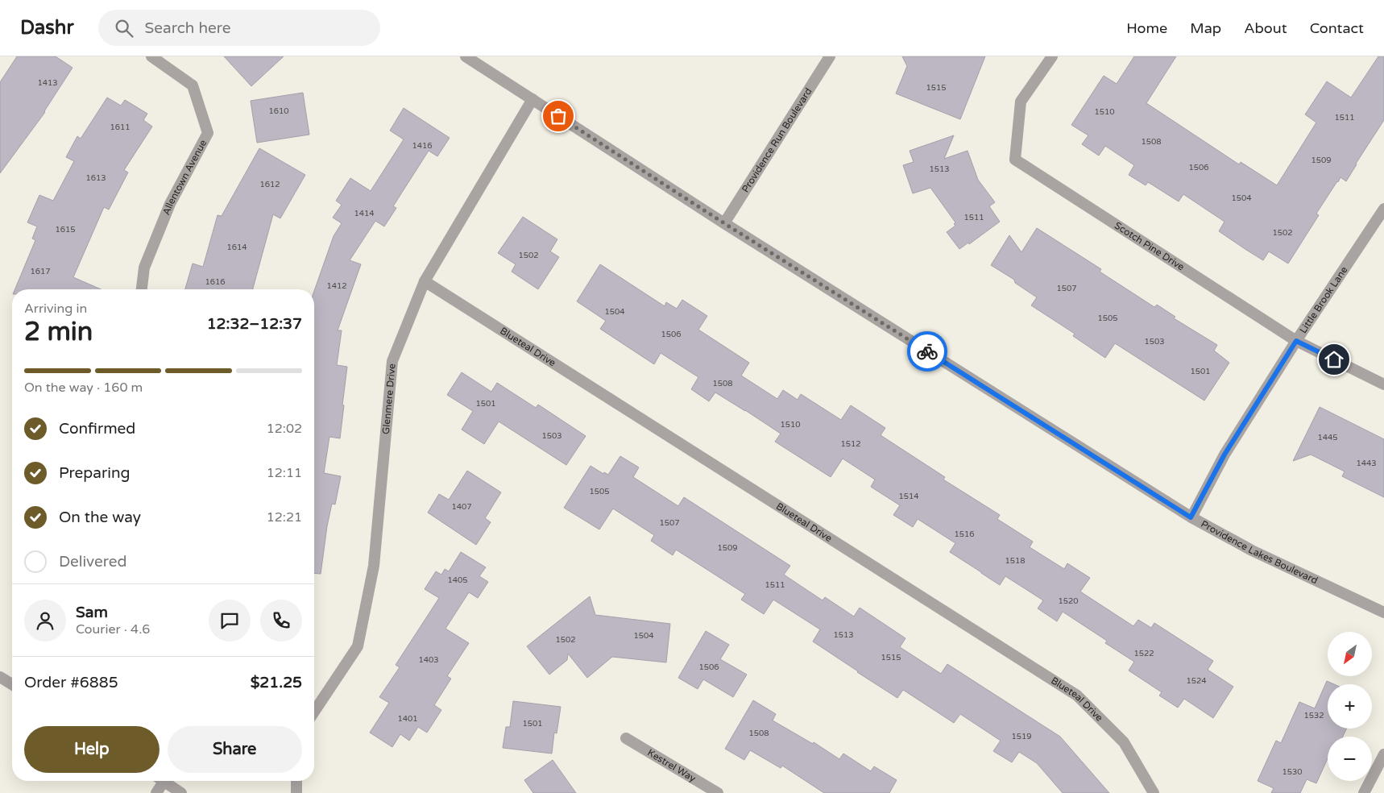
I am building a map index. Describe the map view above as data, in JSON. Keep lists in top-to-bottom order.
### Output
{
  "streets": {
    "street": [
      "Providence Run Boulevard",
      "Allentown Avenue",
      "Scotch Pine Drive",
      "Little Brook Lane",
      "Blueteal Drive",
      "Glenmere Drive",
      "Providence Lakes Boulevard",
      "Kestrel Way"
    ]
  },
  "crossings": [
    ["Providence Run Boulevard", "Providence Lakes Boulevard"],
    ["Scotch Pine Drive", "Little Brook Lane"],
    ["Little Brook Lane", "Providence Lakes Boulevard"],
    ["Blueteal Drive", "Glenmere Drive"],
    ["Glenmere Drive", "Providence Lakes Boulevard"]
  ],
  "house_numbers": [
    "1413",
    "1515",
    "1610",
    "1510",
    "1511",
    "1611",
    "1508",
    "1416",
    "1509",
    "1506",
    "1513",
    "1613",
    "1612",
    "1504",
    "1414",
    "1511",
    "1615",
    "1502",
    "1614",
    "1502",
    "1617",
    "1616",
    "1412",
    "1507",
    "1504",
    "1505",
    "1506",
    "1503",
    "1501",
    "1508",
    "1501",
    "1510",
    "1503",
    "1445",
    "1512",
    "1443",
    "1505",
    "1514",
    "1407",
    "1507",
    "1516",
    "1509",
    "1518",
    "1405",
    "1511",
    "1520",
    "1513",
    "1504",
    "1502",
    "1522",
    "1515",
    "1403",
    "1506",
    "1524",
    "1532",
    "1401",
    "1501",
    "1508",
    "1519",
    "1530"
  ],
  "north": "bottom left",
  "page": {
    "header": "Dashr",
    "search": "Search here",
    "nav": [
      "Home",
      "Map",
      "About",
      "Contact"
    ],
    "heading": ["2 min", "Arriving in", "12:32–12:37"],
    "panel": [
      "Sam",
      "Courier · 4.6",
      "Order #6885",
      "$21.25"
    ],
    "bar": "On the way · 160 m",
    "list": [
      ["Confirmed", "12:02"],
      ["Preparing", "12:11"],
      ["On the way", "12:21"],
      "Delivered"
    ],
    "map_buttons": ["+", "−"],
    "buttons": ["Help", "Share"]
  }
}
